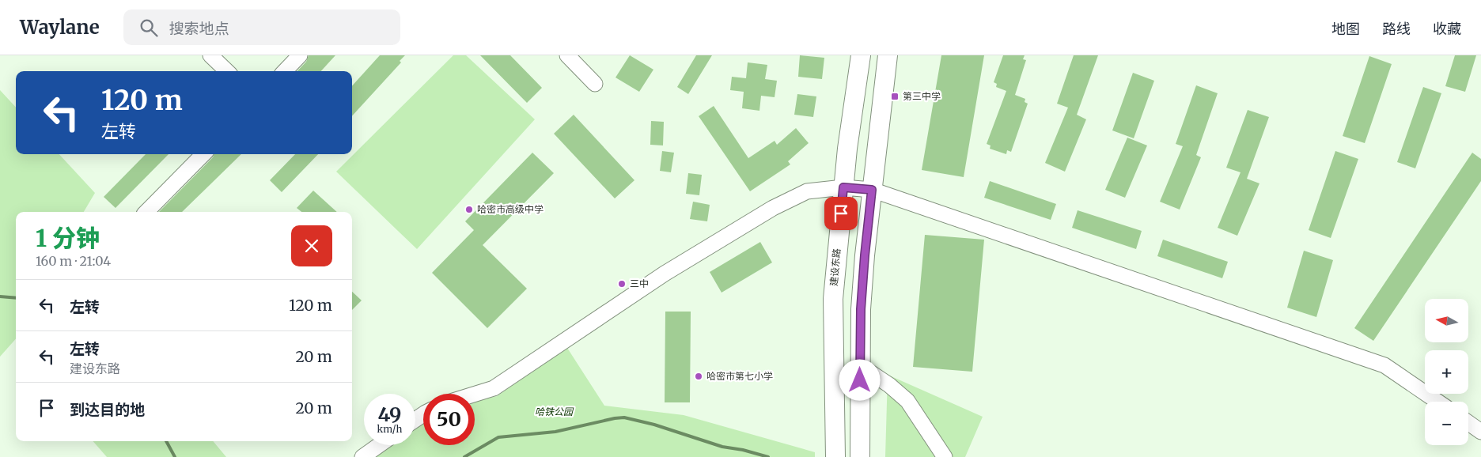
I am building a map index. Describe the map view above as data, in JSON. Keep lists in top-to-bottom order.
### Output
{
  "streets": {
    "main road": ["建设东路"]
  },
  "parks": ["哈铁公园"],
  "places": {
    "transit": ["第三中学"],
    "other": ["哈密市高级中学", "三中", "哈密市第七小学"]
  },
  "north": "left",
  "page": {
    "header": "Waylane",
    "search": "搜索地点",
    "nav": ["地图", "路线", "收藏"],
    "turn": ["120 m", "左转"],
    "heading": ["1 分钟", "160 m · 21:04"],
    "list": [
      {
        "name": "左转",
        "value": "120 m"
      },
      {
        "name": "左转",
        "note": "建设东路",
        "value": "20 m"
      },
      {
        "name": "到达目的地",
        "value": "20 m"
      }
    ],
    "map_buttons": ["+", "−"],
    "speed": "49 km/h",
    "limit": "50"
  }
}
